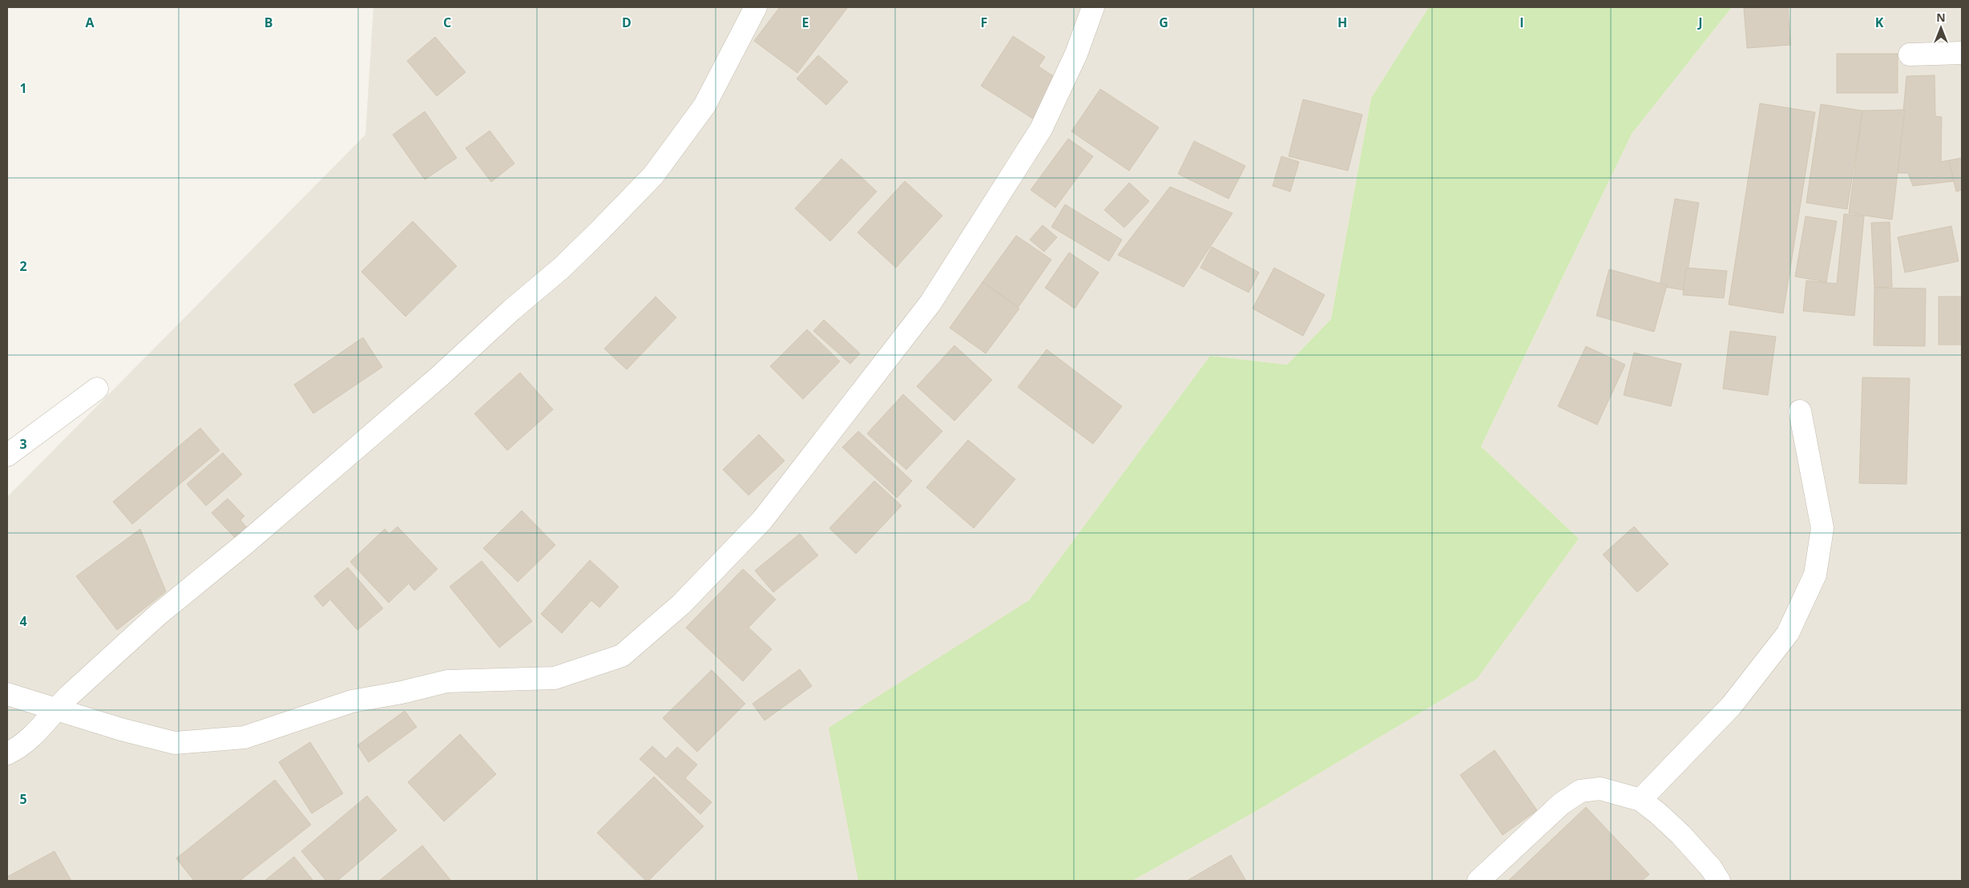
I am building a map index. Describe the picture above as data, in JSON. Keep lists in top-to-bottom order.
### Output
{
  "north": "top",
  "grid": {
    "columns": [
      "A",
      "B",
      "C",
      "D",
      "E",
      "F",
      "G",
      "H",
      "I",
      "J",
      "K"
    ],
    "rows": [
      "1",
      "2",
      "3",
      "4",
      "5"
    ]
  }
}
